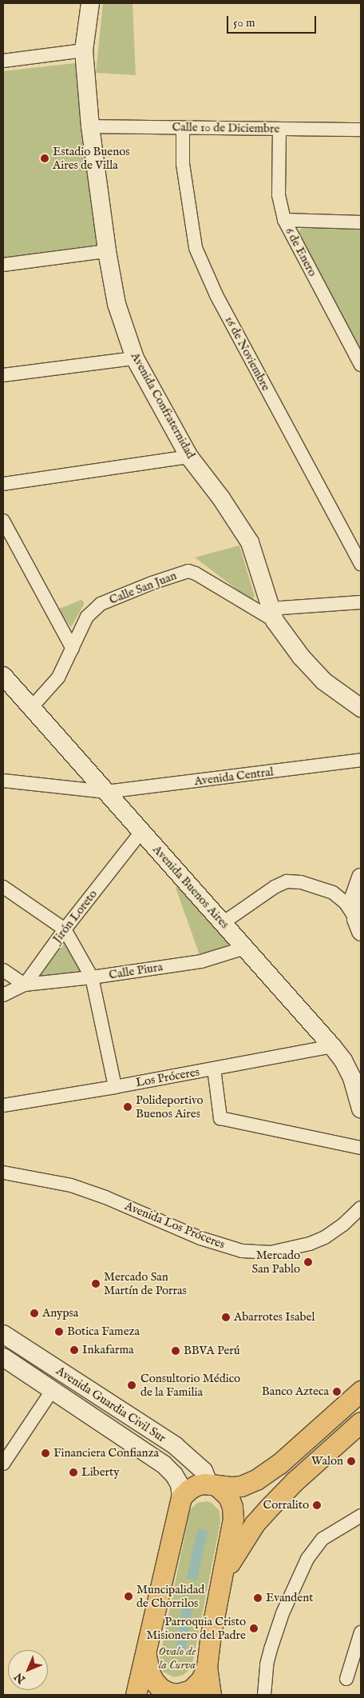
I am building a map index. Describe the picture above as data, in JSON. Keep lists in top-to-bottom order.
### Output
{
  "streets": {
    "street": [
      "Calle 10 de Diciembre",
      "6 de Enero",
      "16 de Noviembre",
      "Avenida Confraternidad",
      "Calle San Juan",
      "Avenida Central",
      "Avenida Buenos Aires",
      "Jirón Loreto",
      "Calle Piura",
      "Los Próceres",
      "Avenida Los Próceres",
      "Avenida Guardia Civil Sur"
    ]
  },
  "crossings": [
    ["Calle 10 de Diciembre", "6 de Enero"],
    ["Calle 10 de Diciembre", "16 de Noviembre"],
    ["Calle 10 de Diciembre", "Avenida Confraternidad"],
    ["Avenida Confraternidad", "Calle San Juan"],
    ["Calle San Juan", "Avenida Buenos Aires"],
    ["Avenida Central", "Avenida Buenos Aires"],
    ["Avenida Buenos Aires", "Jirón Loreto"],
    ["Avenida Buenos Aires", "Calle Piura"],
    ["Avenida Buenos Aires", "Los Próceres"],
    ["Jirón Loreto", "Calle Piura"]
  ],
  "parks": ["Ovalo de la Curva"],
  "places": [
    "Estadio Buenos Aires de Villa",
    "Polideportivo Buenos Aires",
    "Mercado San Pablo",
    "Mercado San Martín de Porras",
    "Anypsa",
    "Abarrotes Isabel",
    "Botica Fameza",
    "Inkafarma",
    "BBVA Perú",
    "Consultorio Médico de la Familia",
    "Banco Azteca",
    "Financiera Confianza",
    "Walon",
    "Liberty",
    "Corralito",
    "Muncipalidad de Chorrilos",
    "Evandent",
    "Parroquia Cristo Misionero del Padre"
  ],
  "scale_bar": "50 m",
  "north": "bottom left"
}
